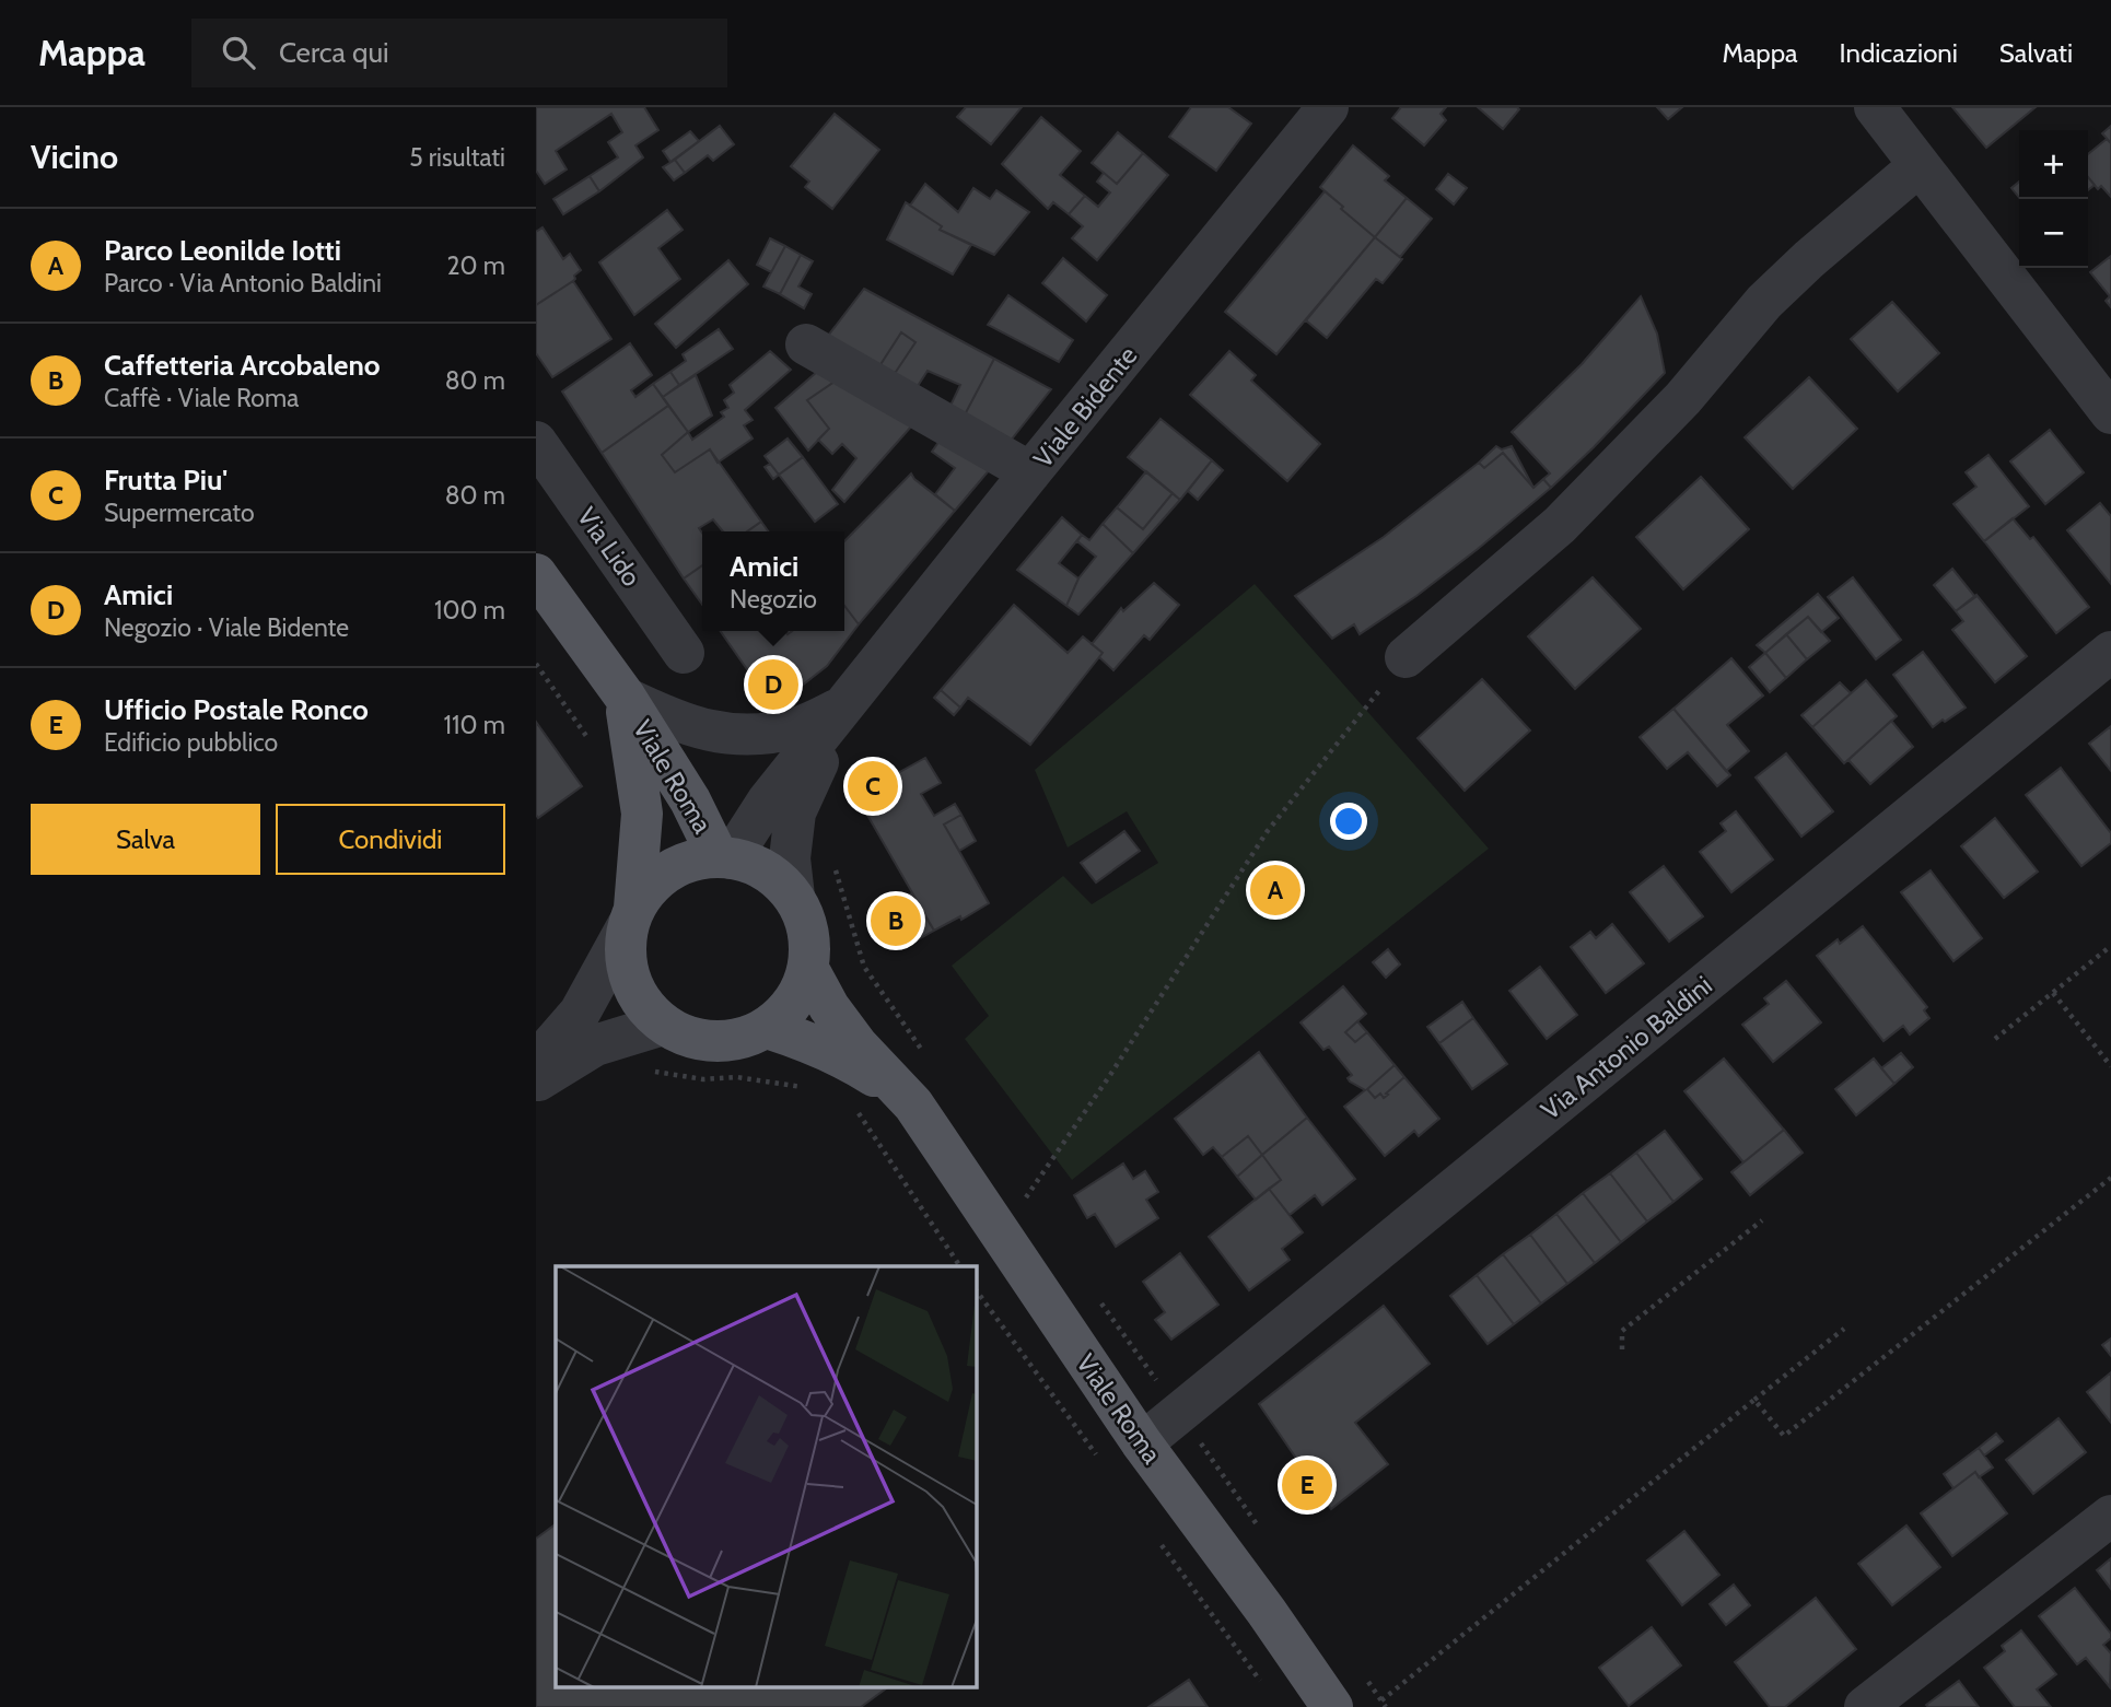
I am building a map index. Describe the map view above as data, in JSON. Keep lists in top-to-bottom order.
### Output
{
  "streets": {
    "main road": ["Viale Roma"],
    "street": ["Viale Bidente", "Via Lido", "Via Antonio Baldini"]
  },
  "crossings": [
    ["Viale Bidente", "Viale Roma"],
    ["Viale Roma", "Via Antonio Baldini"]
  ],
  "page": {
    "header": "Mappa",
    "search": "Cerca qui",
    "nav": ["Mappa", "Indicazioni", "Salvati"],
    "heading": ["Vicino", "5 risultati"],
    "map_buttons": ["+", "−"],
    "list": [
      {
        "mark": "A",
        "name": "Parco Leonilde Iotti",
        "note": "Parco · Via Antonio Baldini",
        "value": "20 m"
      },
      {
        "mark": "B",
        "name": "Caffetteria Arcobaleno",
        "note": "Caffè · Viale Roma",
        "value": "80 m"
      },
      {
        "mark": "C",
        "name": "Frutta Piu'",
        "note": "Supermercato",
        "value": "80 m"
      },
      {
        "mark": "D",
        "name": "Amici",
        "note": "Negozio · Viale Bidente",
        "value": "100 m"
      },
      {
        "mark": "E",
        "name": "Ufficio Postale Ronco",
        "note": "Edificio pubblico",
        "value": "110 m"
      }
    ],
    "popup": ["Amici", "Negozio"],
    "pins": [
      "D",
      "C",
      "A",
      "B",
      "E"
    ],
    "buttons": ["Salva", "Condividi"]
  }
}
